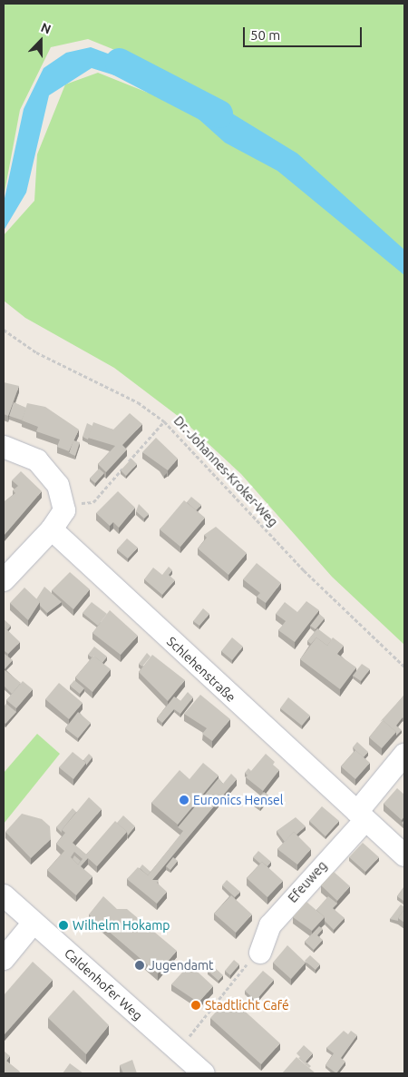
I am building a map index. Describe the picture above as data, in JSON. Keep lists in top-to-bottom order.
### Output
{
  "streets": {
    "street": ["Schlehenstraße", "Efeuweg", "Caldenhofer Weg"],
    "path": ["Dr.-Johannes-Kroker-Weg"]
  },
  "crossings": [
    ["Schlehenstraße", "Efeuweg"]
  ],
  "places": [
    "Euronics Hensel",
    "Wilhelm Hokamp",
    "Jugendamt",
    "Stadtlicht Café"
  ],
  "scale_bar": "50 m",
  "north": "top"
}
